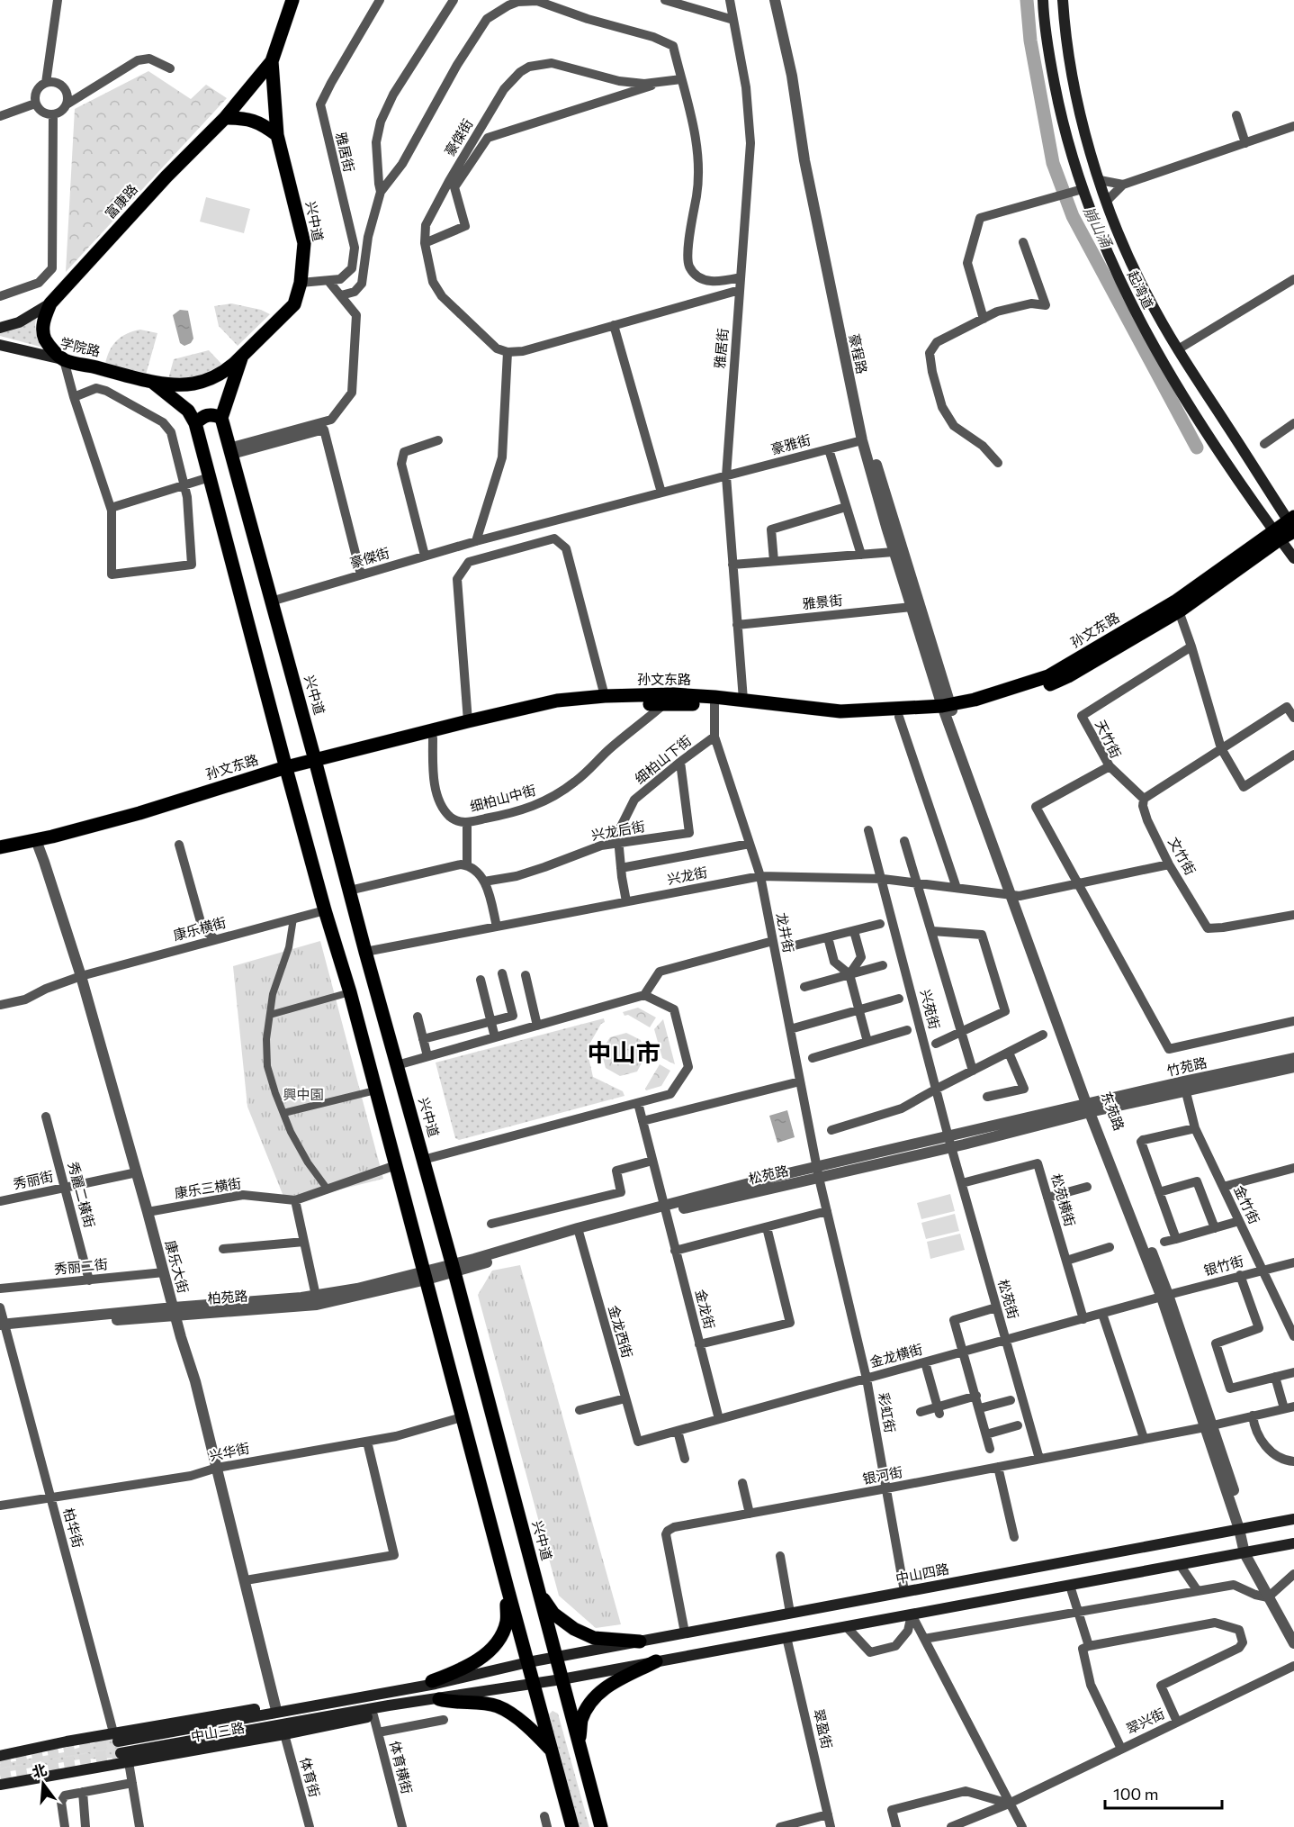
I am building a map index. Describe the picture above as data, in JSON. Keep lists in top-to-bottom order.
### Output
{
  "streets": {
    "main road": [
      "富康路",
      "兴中道",
      "起湾道",
      "学院路",
      "孙文东路",
      "中山四路",
      "中山三路"
    ],
    "street": [
      "豪傑街",
      "雅居街",
      "豪程路",
      "豪雅街",
      "雅景街",
      "天竹街",
      "细柏山下街",
      "细柏山中街",
      "兴龙后街",
      "文竹街",
      "兴龙街",
      "康乐横街",
      "龙井街",
      "兴苑街",
      "竹苑路",
      "东苑路",
      "松苑路",
      "秀丽街",
      "康乐三横街",
      "秀麗二橫街",
      "松苑横街",
      "金竹街",
      "银竹街",
      "秀丽二街",
      "康乐大街",
      "柏苑路",
      "松苑街",
      "金龙街",
      "金龙西街",
      "金龙横街",
      "彩虹街",
      "兴华街",
      "银河街",
      "柏华街",
      "翠兴街",
      "翠盈街",
      "体育横街",
      "体育街"
    ]
  },
  "crossings": [
    ["豪傑街", "雅居街"],
    ["豪傑街", "兴中道"],
    ["豪傑街", "豪雅街"],
    ["雅居街", "兴中道"],
    ["雅居街", "豪雅街"],
    ["雅居街", "雅景街"],
    ["雅居街", "孙文东路"],
    ["富康路", "兴中道"],
    ["富康路", "学院路"],
    ["兴中道", "学院路"],
    ["兴中道", "孙文东路"],
    ["兴中道", "兴龙街"],
    ["兴中道", "松苑路"],
    ["兴中道", "柏苑路"],
    ["兴中道", "中山四路"],
    ["兴中道", "中山三路"],
    ["起湾道", "孙文东路"],
    ["豪程路", "豪雅街"],
    ["豪程路", "雅景街"],
    ["豪程路", "孙文东路"],
    ["豪程路", "东苑路"],
    ["孙文东路", "细柏山中街"],
    ["孙文东路", "龙井街"],
    ["孙文东路", "东苑路"],
    ["孙文东路", "康乐大街"],
    ["细柏山下街", "兴龙后街"],
    ["细柏山下街", "兴龙街"],
    ["细柏山下街", "龙井街"],
    ["兴龙街", "龙井街"],
    ["兴龙街", "兴苑街"],
    ["兴龙街", "东苑路"],
    ["康乐横街", "康乐大街"],
    ["龙井街", "松苑路"],
    ["龙井街", "彩虹街"],
    ["兴苑街", "松苑路"],
    ["兴苑街", "松苑街"],
    ["竹苑路", "东苑路"],
    ["竹苑路", "松苑路"],
    ["竹苑路", "金竹街"],
    ["东苑路", "松苑路"],
    ["东苑路", "银竹街"],
    ["东苑路", "金龙横街"],
    ["东苑路", "银河街"],
    ["东苑路", "中山四路"],
    ["松苑路", "柏苑路"],
    ["松苑路", "松苑街"],
    ["松苑路", "金龙街"],
    ["松苑路", "金龙西街"],
    ["松苑路", "彩虹街"],
    ["秀丽街", "秀麗二橫街"],
    ["秀丽街", "康乐大街"],
    ["康乐三横街", "康乐大街"],
    ["秀麗二橫街", "秀丽二街"],
    ["松苑横街", "松苑街"],
    ["松苑横街", "金龙横街"],
    ["金竹街", "银竹街"],
    ["银竹街", "金龙横街"],
    ["秀丽二街", "康乐大街"],
    ["康乐大街", "柏苑路"],
    ["康乐大街", "兴华街"],
    ["康乐大街", "中山三路"],
    ["柏苑路", "柏华街"],
    ["松苑街", "金龙横街"],
    ["松苑街", "银河街"],
    ["金龙街", "金龙横街"],
    ["金龙西街", "金龙横街"],
    ["金龙横街", "彩虹街"],
    ["彩虹街", "银河街"],
    ["彩虹街", "中山四路"],
    ["兴华街", "柏华街"],
    ["银河街", "中山四路"],
    ["柏华街", "中山三路"],
    ["中山四路", "中山三路"],
    ["中山三路", "体育横街"],
    ["中山三路", "体育街"]
  ],
  "districts": ["中山市"],
  "water": ["崩山涌"],
  "parks": ["興中園"],
  "scale_bar": "100 m",
  "north": "top"
}
